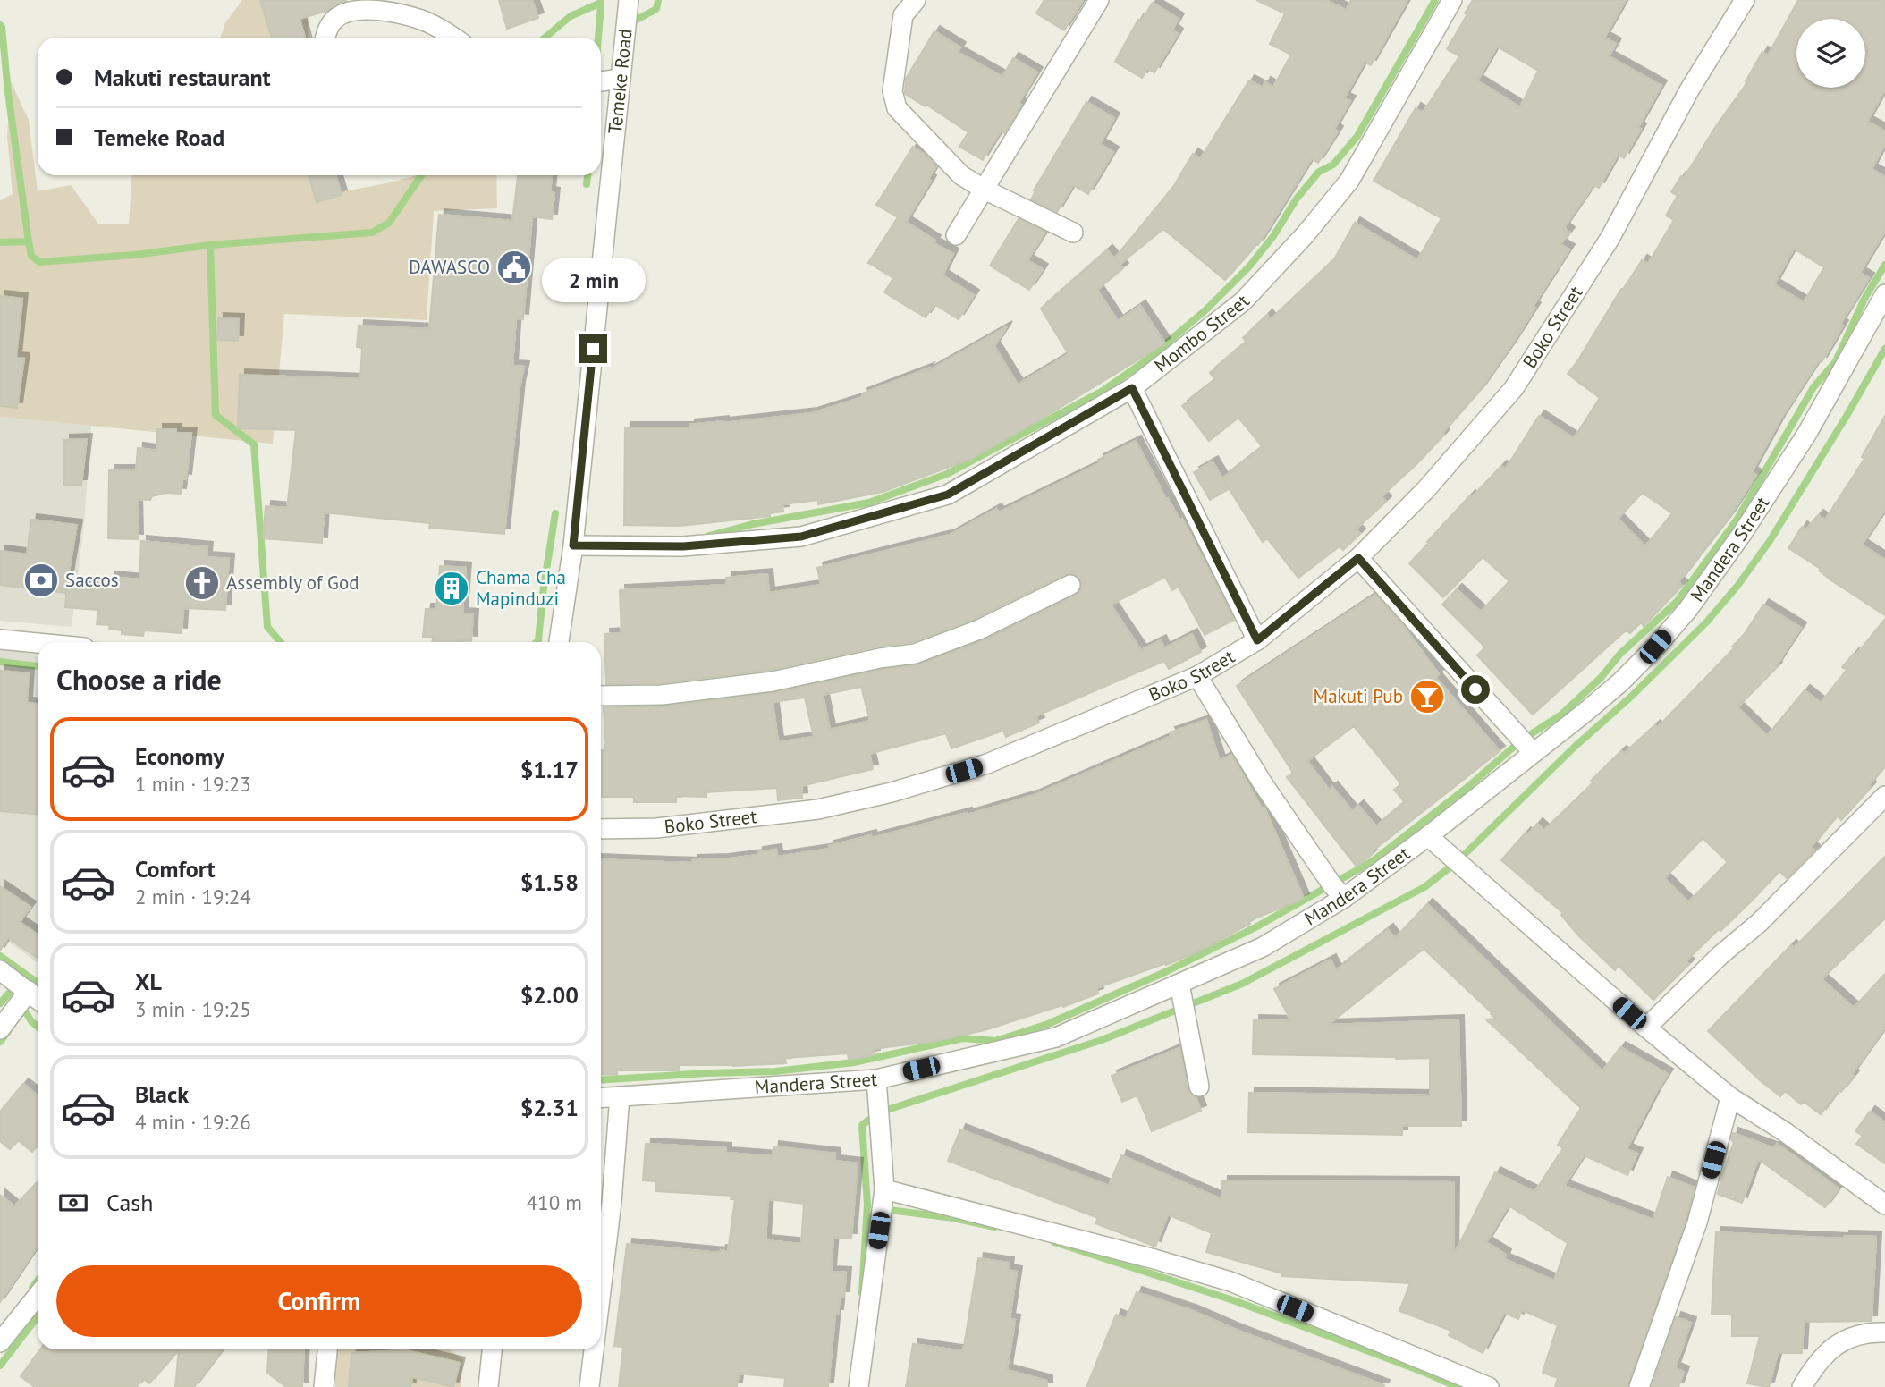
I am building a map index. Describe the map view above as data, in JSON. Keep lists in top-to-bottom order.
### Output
{
  "streets": {
    "street": [
      "Temeke Road",
      "Boko Street",
      "Mombo Street",
      "Mandera Street"
    ]
  },
  "crossings": [
    ["Temeke Road", "Mombo Street"]
  ],
  "places": {
    "public building": ["DAWASCO"],
    "bank": ["Saccos"],
    "church": ["Assembly of God"],
    "building": ["Chama Cha Mapinduzi"],
    "bar": ["Makuti Pub"]
  },
  "page": {
    "banner": ["Makuti restaurant", "Temeke Road"],
    "bubble": "2 min",
    "heading": "Choose a ride",
    "list": [
      {
        "name": "Economy",
        "note": "1 min · 19:23",
        "value": "$1.17"
      },
      {
        "name": "Comfort",
        "note": "2 min · 19:24",
        "value": "$1.58"
      },
      {
        "name": "XL",
        "note": "3 min · 19:25",
        "value": "$2.00"
      },
      {
        "name": "Black",
        "note": "4 min · 19:26",
        "value": "$2.31"
      }
    ],
    "pay": ["Cash", "410 m"],
    "buttons": "Confirm"
  }
}
